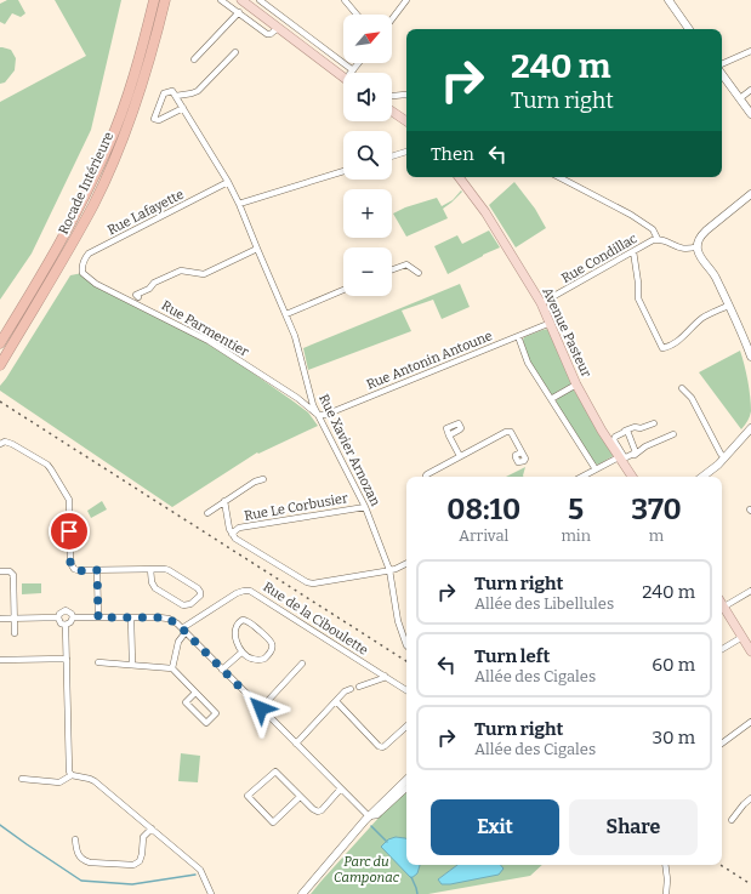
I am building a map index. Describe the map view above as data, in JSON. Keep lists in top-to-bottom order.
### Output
{
  "streets": {
    "highway": ["Rocade Intérieure"],
    "main road": ["Avenue Pasteur"],
    "street": [
      "Rue Lafayette",
      "Rue Condillac",
      "Rue Parmentier",
      "Rue Antonin Antoune",
      "Rue Xavier Arnozan",
      "Rue Le Corbusier",
      "Rue de la Ciboulette"
    ]
  },
  "crossings": [
    ["Rue Lafayette", "Rue Parmentier"],
    ["Rue Lafayette", "Rue Xavier Arnozan"],
    ["Rue Condillac", "Avenue Pasteur"],
    ["Rue Parmentier", "Rue Antonin Antoune"],
    ["Rue Parmentier", "Rue Xavier Arnozan"],
    ["Avenue Pasteur", "Rue Antonin Antoune"],
    ["Rue Antonin Antoune", "Rue Xavier Arnozan"],
    ["Rue Xavier Arnozan", "Rue Le Corbusier"]
  ],
  "parks": ["Parc du Camponac"],
  "north": "top right",
  "page": {
    "map_buttons": ["+", "−"],
    "turn": ["240 m", "Turn right"],
    "then": "Then",
    "eta": [
      "08:10",
      "Arrival",
      "5",
      "min",
      "370",
      "m"
    ],
    "list": [
      {
        "name": "Turn right",
        "note": "Allée des Libellules",
        "value": "240 m"
      },
      {
        "name": "Turn left",
        "note": "Allée des Cigales",
        "value": "60 m"
      },
      {
        "name": "Turn right",
        "note": "Allée des Cigales",
        "value": "30 m"
      }
    ],
    "buttons": ["Exit", "Share"]
  }
}
